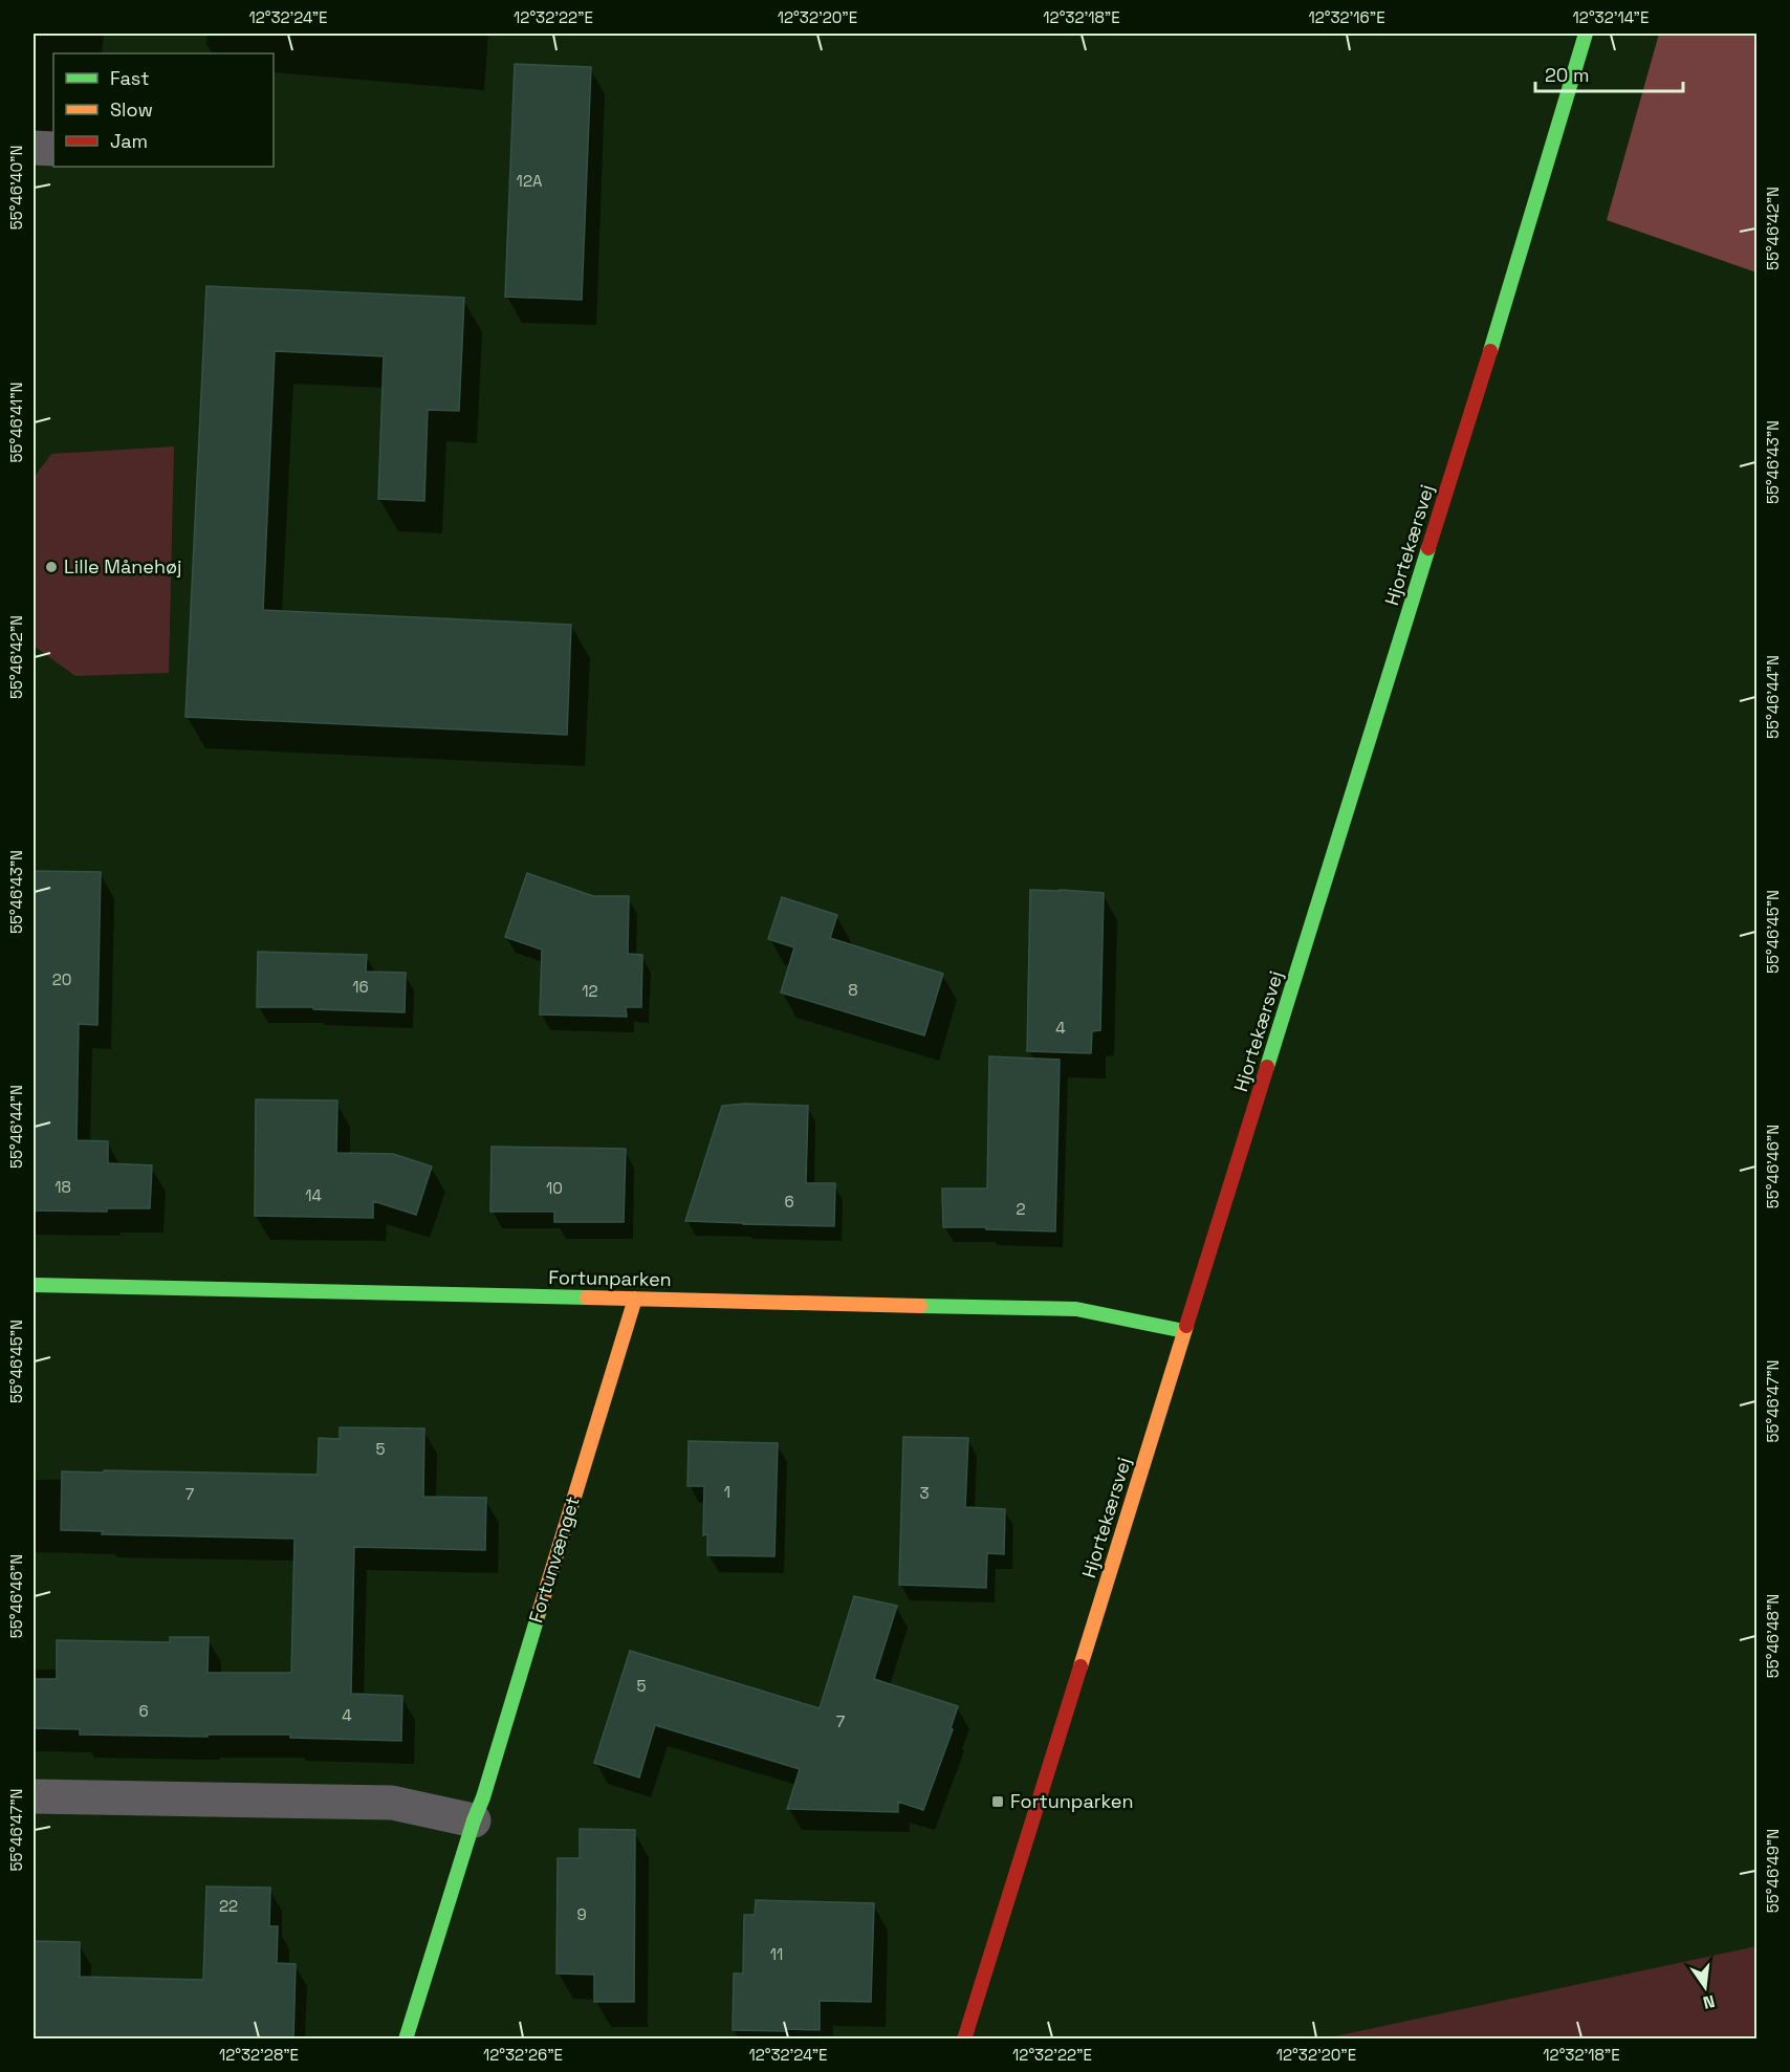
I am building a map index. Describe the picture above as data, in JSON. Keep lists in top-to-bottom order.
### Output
{
  "streets": {
    "street": ["Hjortekærsvej", "Fortunparken", "Fortunvænget"]
  },
  "crossings": [
    ["Hjortekærsvej", "Fortunparken"],
    ["Fortunparken", "Fortunvænget"]
  ],
  "places": {
    "other": ["Lille Månehøj"],
    "transit": ["Fortunparken"]
  },
  "house_numbers": [
    "12A",
    "20",
    "16",
    "8",
    "12",
    "4",
    "18",
    "10",
    "14",
    "6",
    "2",
    "5",
    "1",
    "3",
    "7",
    "5",
    "6",
    "4",
    "7",
    "22",
    "9",
    "11"
  ],
  "legend": ["Fast", "Slow", "Jam"],
  "scale_bar": "20 m",
  "north": "bottom",
  "coordinates": [
    "12°32'24\"E",
    "12°32'22\"E",
    "12°32'20\"E",
    "12°32'18\"E",
    "12°32'16\"E",
    "12°32'14\"E",
    "55°46'40\"N",
    "55°46'42\"N",
    "55°46'41\"N",
    "55°46'43\"N",
    "55°46'44\"N",
    "55°46'45\"N",
    "55°46'46\"N",
    "55°46'47\"N",
    "55°46'48\"N",
    "55°46'49\"N",
    "12°32'28\"E",
    "12°32'26\"E"
  ]
}
